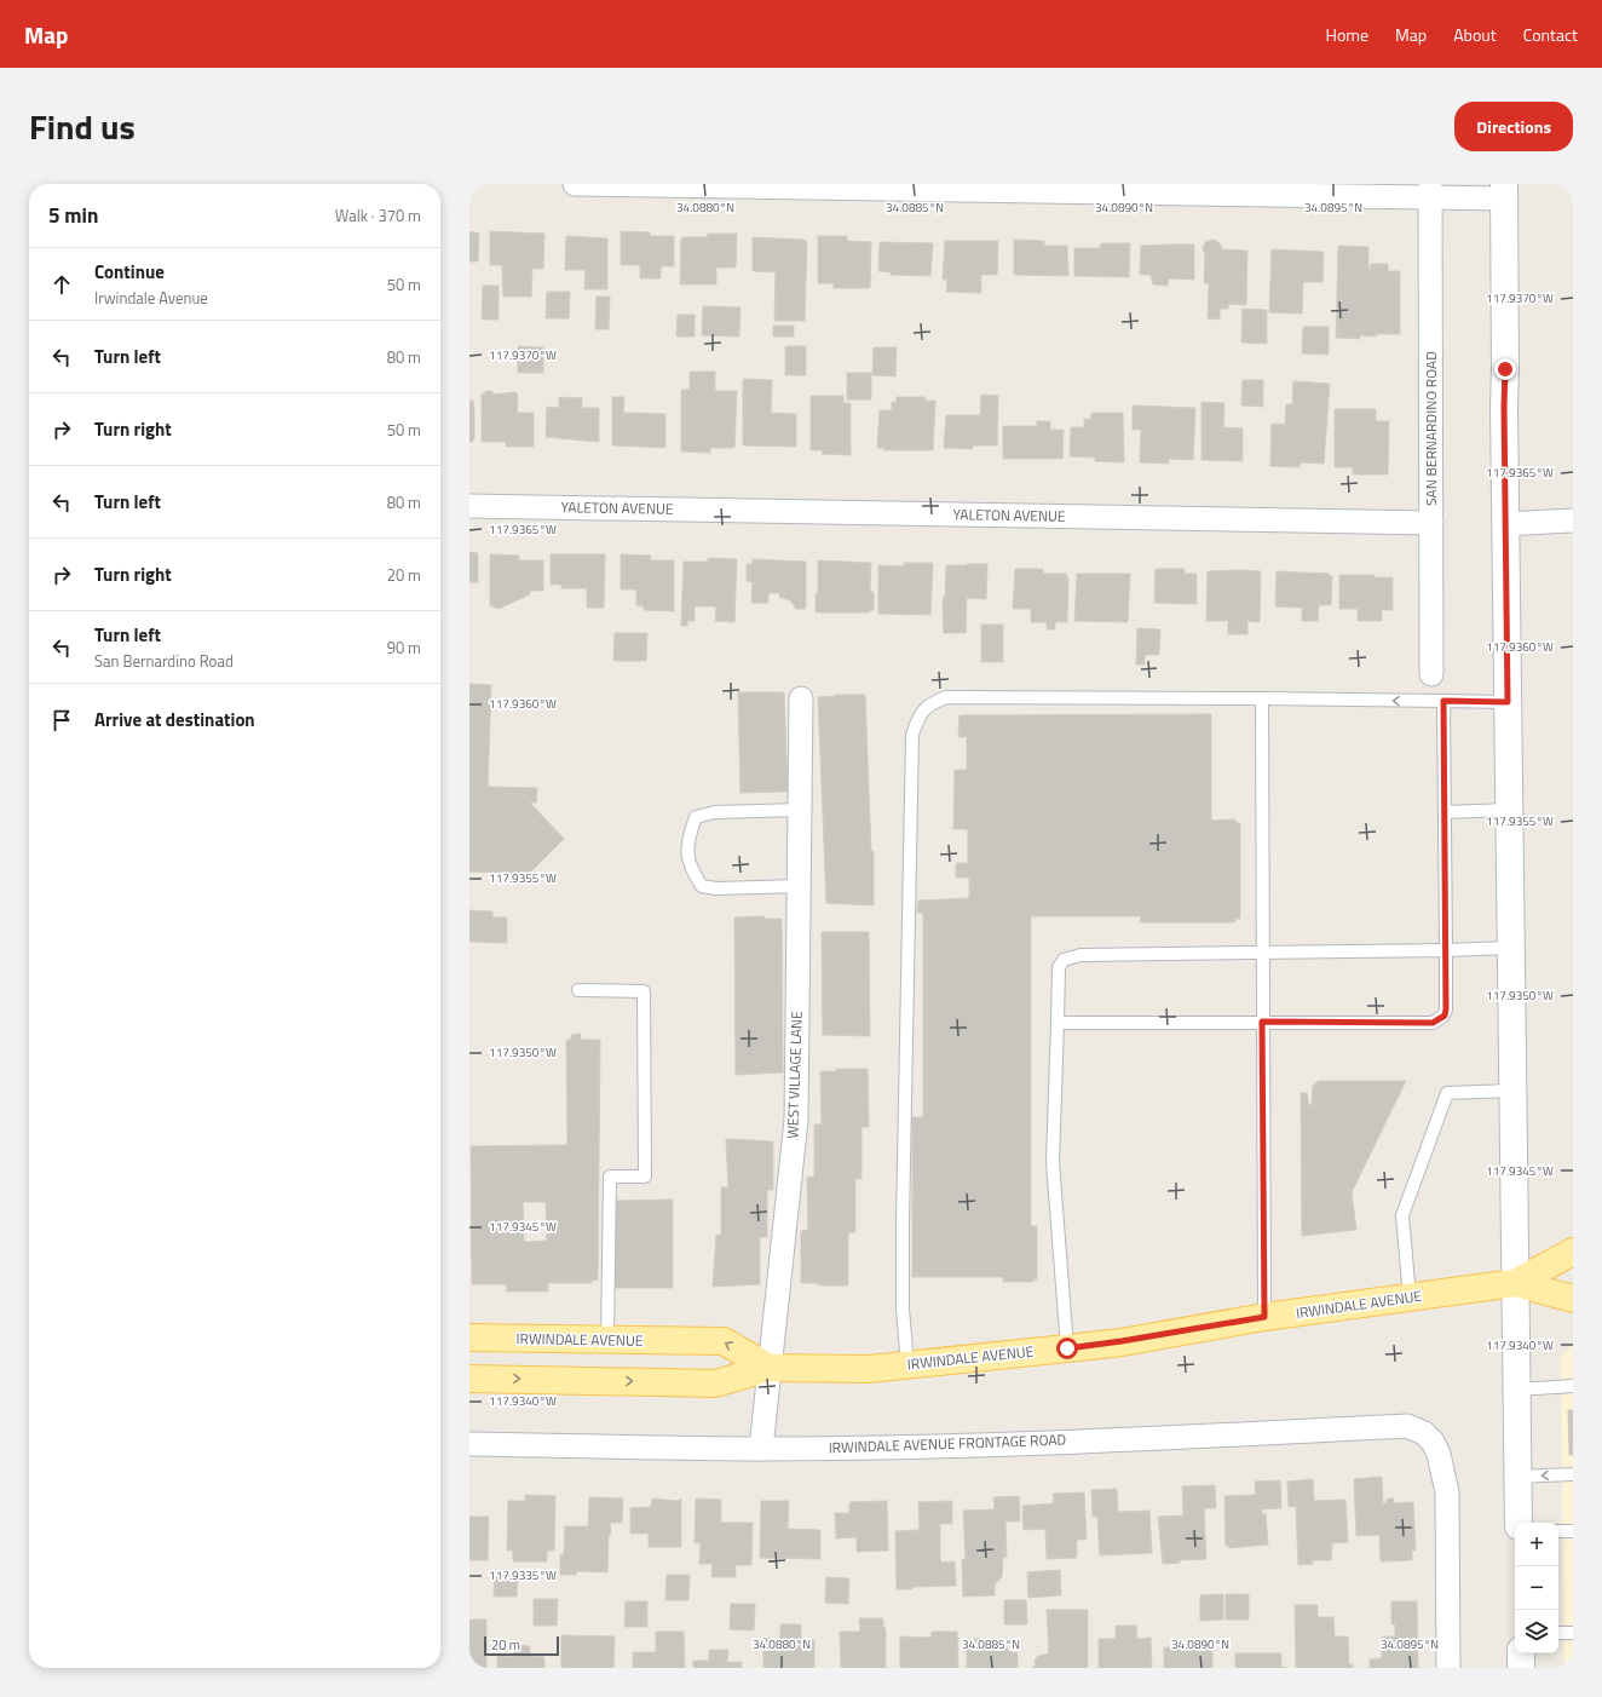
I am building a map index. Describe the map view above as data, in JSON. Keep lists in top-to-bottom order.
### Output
{
  "streets": {
    "main road": ["IRWINDALE AVENUE"],
    "street": [
      "SAN BERNARDINO ROAD",
      "YALETON AVENUE",
      "WEST VILLAGE LANE",
      "IRWINDALE AVENUE FRONTAGE ROAD"
    ]
  },
  "crossings": [
    ["SAN BERNARDINO ROAD", "YALETON AVENUE"],
    ["WEST VILLAGE LANE", "IRWINDALE AVENUE"],
    ["WEST VILLAGE LANE", "IRWINDALE AVENUE FRONTAGE ROAD"]
  ],
  "scale_bar": "20 m",
  "page": {
    "header": "Map",
    "nav": [
      "Home",
      "Map",
      "About",
      "Contact"
    ],
    "title": "Find us",
    "buttons": "Directions",
    "heading": ["5 min", "Walk · 370 m"],
    "list": [
      ["Continue", "Irwindale Avenue", "50 m"],
      ["Turn left", "80 m"],
      ["Turn right", "50 m"],
      ["Turn left", "80 m"],
      ["Turn right", "20 m"],
      ["Turn left", "San Bernardino Road", "90 m"],
      "Arrive at destination"
    ],
    "map_buttons": ["+", "−"],
    "scale": "20 m"
  },
  "coordinates": [
    "34.0880°N",
    "34.0885°N",
    "34.0890°N",
    "34.0895°N",
    "117.9370°W",
    "117.9365°W",
    "117.9360°W",
    "117.9355°W",
    "117.9350°W",
    "117.9345°W",
    "117.9340°W",
    "117.9335°W"
  ]
}
